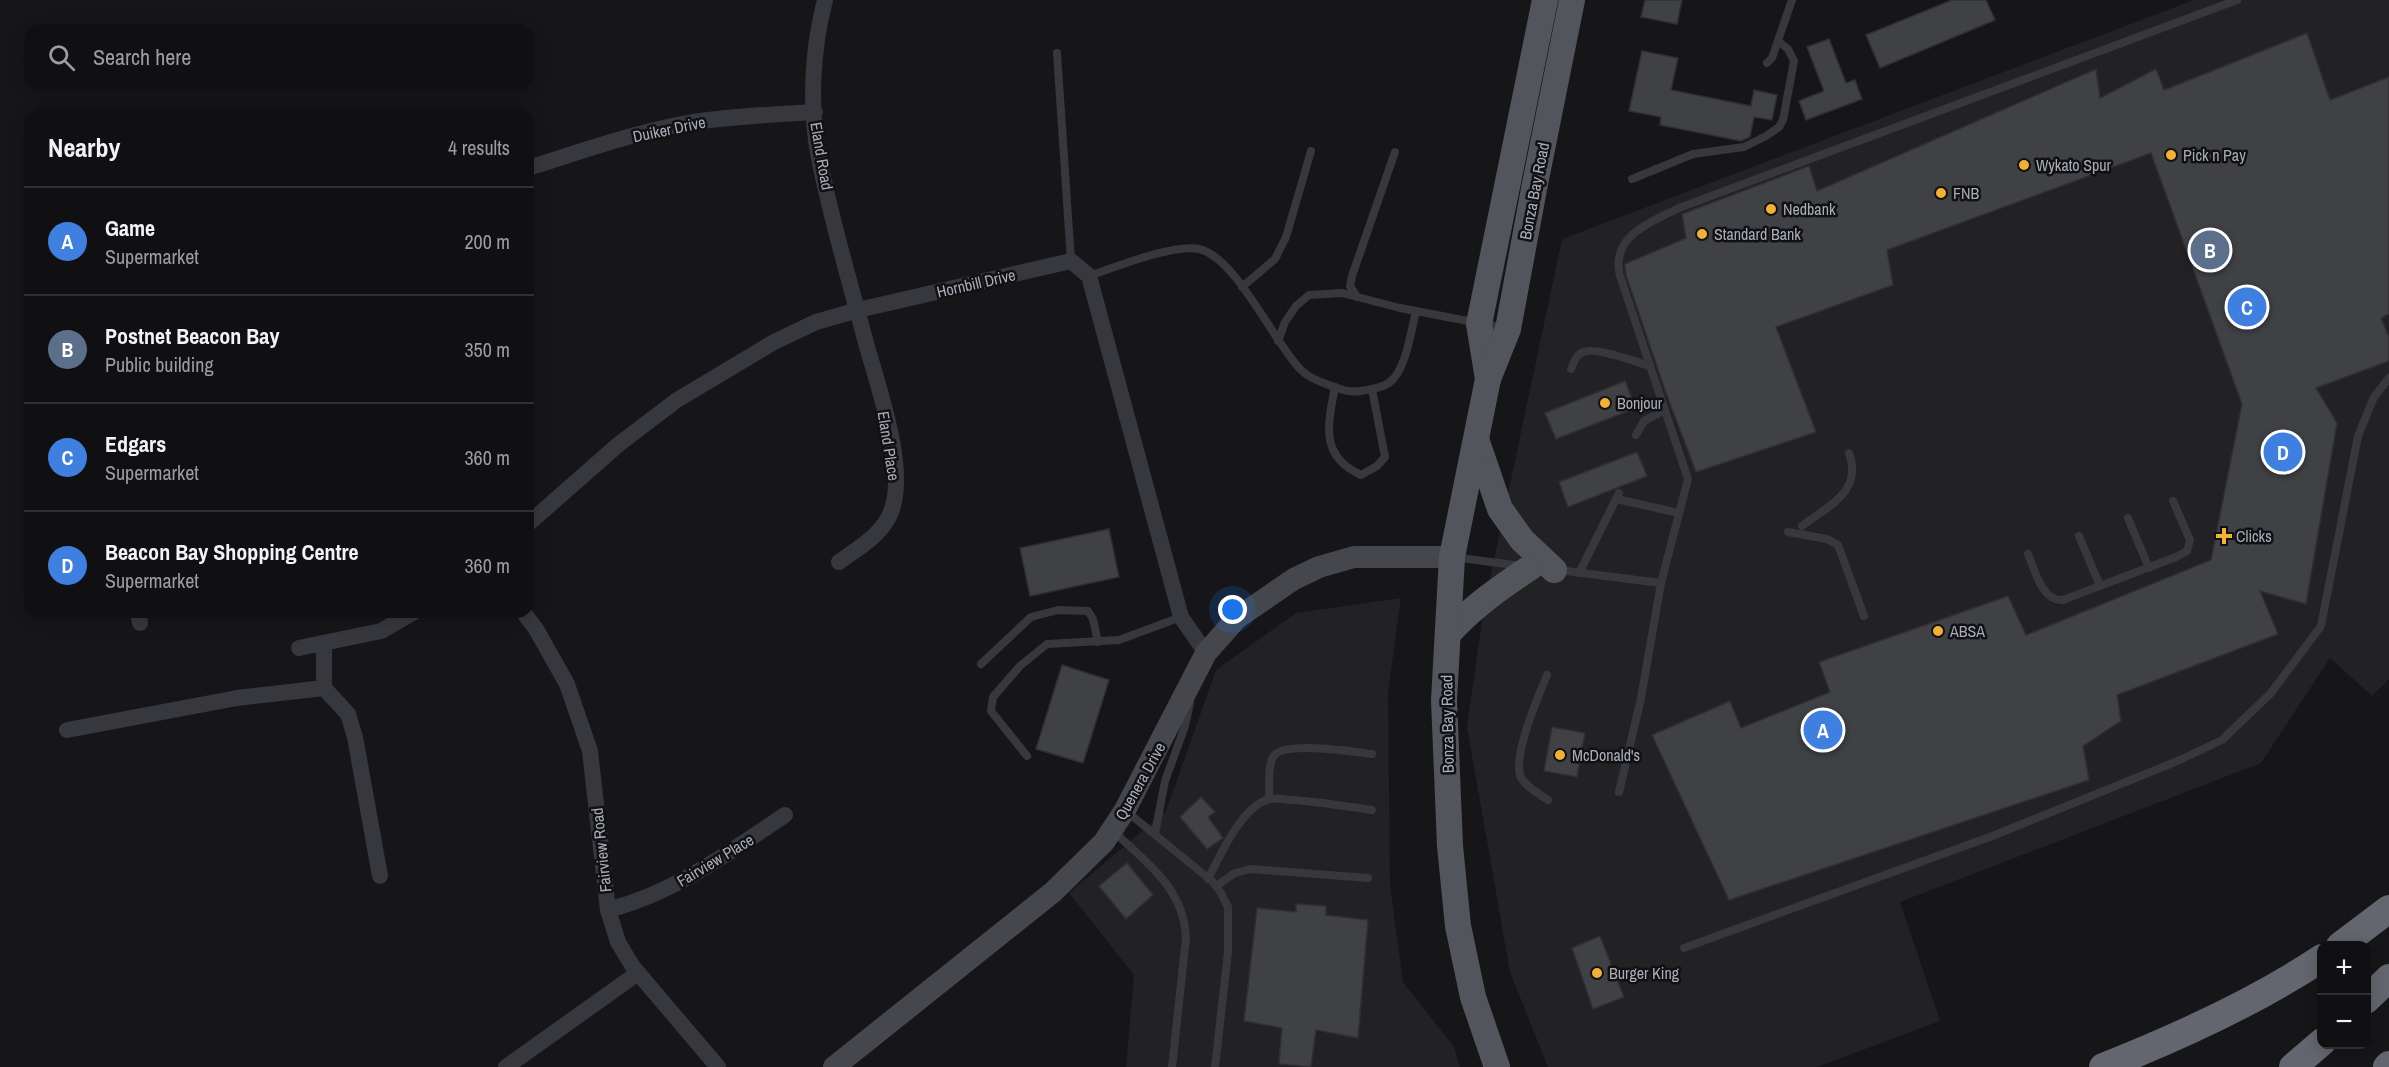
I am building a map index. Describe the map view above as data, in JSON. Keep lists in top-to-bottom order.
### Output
{
  "streets": {
    "main road": ["Bonza Bay Road"],
    "street": [
      "Duiker Drive",
      "Eland Road",
      "Hornbill Drive",
      "Eland Place",
      "Quenera Drive",
      "Fairview Road",
      "Fairview Place"
    ]
  },
  "crossings": [
    ["Duiker Drive", "Eland Road"],
    ["Eland Road", "Hornbill Drive"],
    ["Eland Road", "Eland Place"],
    ["Bonza Bay Road", "Quenera Drive"],
    ["Hornbill Drive", "Eland Place"],
    ["Fairview Road", "Fairview Place"]
  ],
  "places": {
    "other": [
      "Pick n Pay",
      "Wykato Spur",
      "FNB",
      "Nedbank",
      "Standard Bank",
      "Bonjour",
      "ABSA",
      "McDonald's",
      "Burger King"
    ],
    "health": ["Clicks"]
  },
  "page": {
    "search": "Search here",
    "heading": ["Nearby", "4 results"],
    "list": [
      {
        "mark": "A",
        "name": "Game",
        "note": "Supermarket",
        "value": "200 m"
      },
      {
        "mark": "B",
        "name": "Postnet Beacon Bay",
        "note": "Public building",
        "value": "350 m"
      },
      {
        "mark": "C",
        "name": "Edgars",
        "note": "Supermarket",
        "value": "360 m"
      },
      {
        "mark": "D",
        "name": "Beacon Bay Shopping Centre",
        "note": "Supermarket",
        "value": "360 m"
      }
    ],
    "pins": [
      "B",
      "C",
      "D",
      "A"
    ],
    "map_buttons": ["+", "−"]
  }
}
